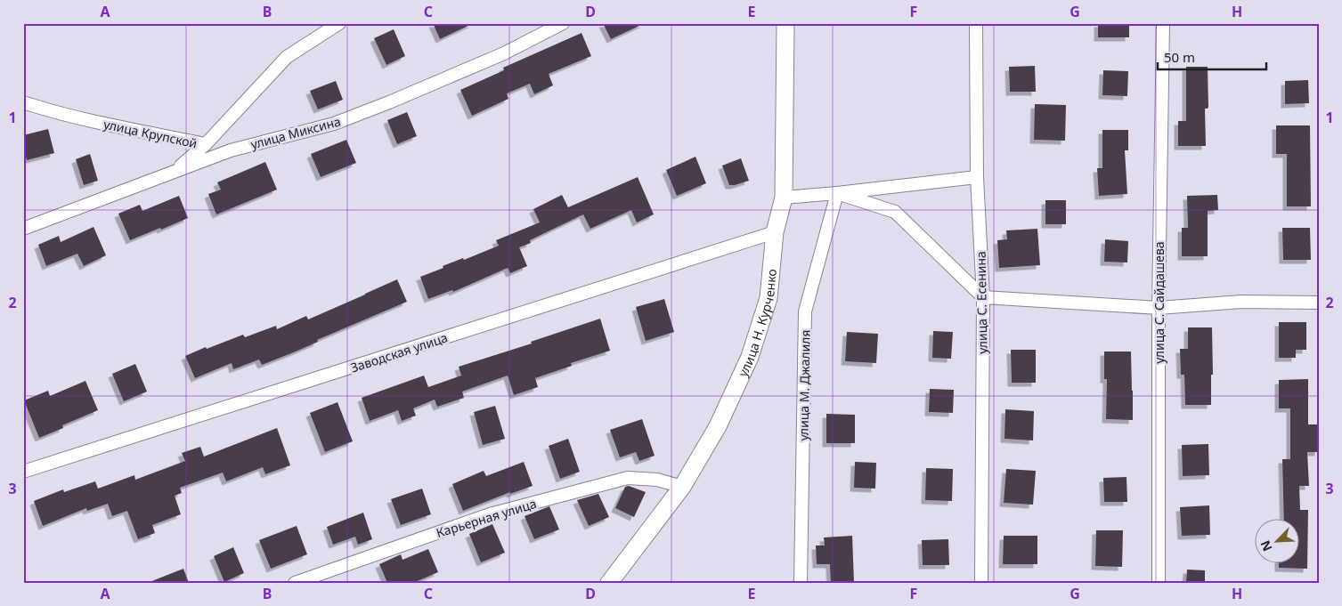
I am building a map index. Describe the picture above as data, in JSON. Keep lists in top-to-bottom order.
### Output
{
  "streets": {
    "main road": ["улица Н. Курченко"],
    "street": [
      "улица Миксина",
      "улица Крупской",
      "улица С. Есенина",
      "улица С. Сайдашева",
      "Заводская улица",
      "улица М. Джалиля",
      "Карьерная улица"
    ]
  },
  "crossings": [
    ["улица Н. Курченко", "Заводская улица"],
    ["улица Н. Курченко", "Карьерная улица"]
  ],
  "scale_bar": "50 m",
  "north": "bottom left",
  "grid": {
    "columns": [
      "A",
      "B",
      "C",
      "D",
      "E",
      "F",
      "G",
      "H"
    ],
    "rows": ["1", "2", "3"]
  }
}
